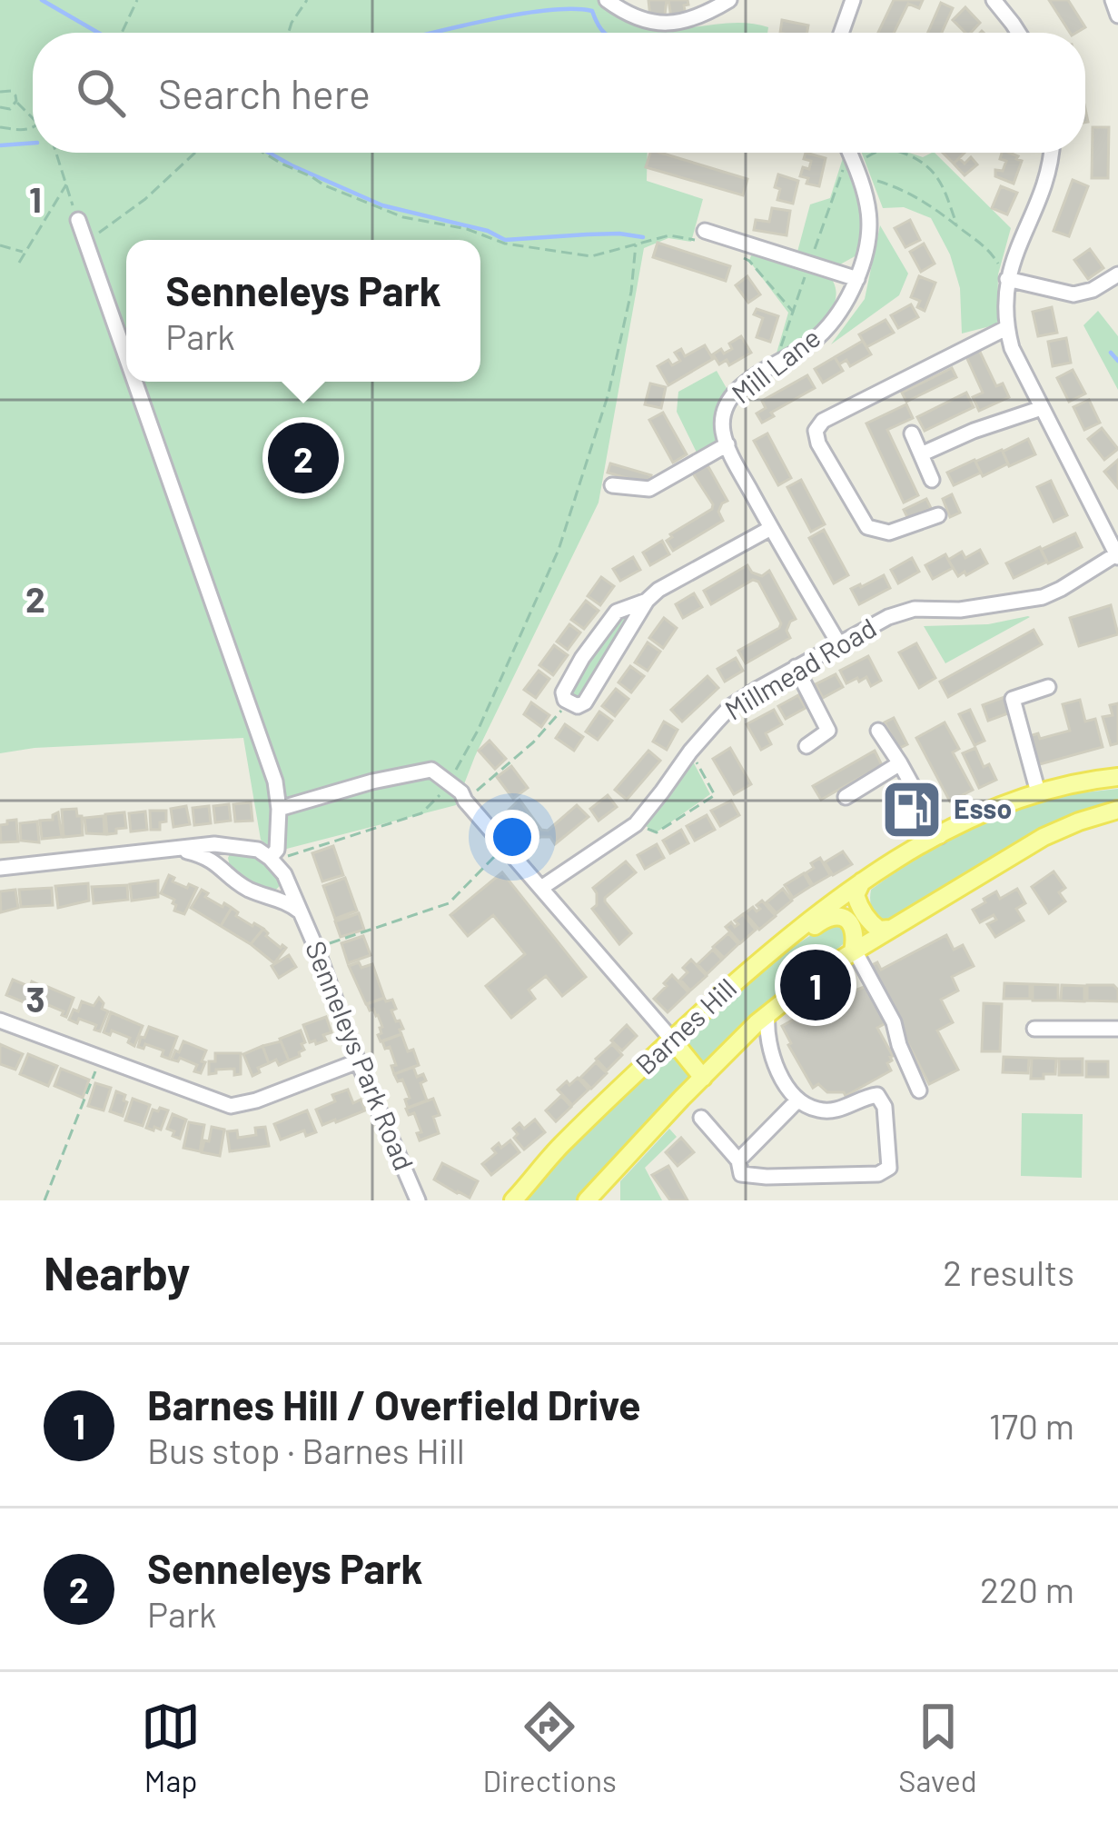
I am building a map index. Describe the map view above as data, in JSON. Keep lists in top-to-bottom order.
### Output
{
  "streets": {
    "main road": ["Barnes Hill"],
    "street": ["Mill Lane", "Millmead Road", "Senneleys Park Road"]
  },
  "crossings": [
    ["Mill Lane", "Millmead Road"]
  ],
  "places": {
    "fuel station": ["Esso"]
  },
  "page": {
    "search": "Search here",
    "popup": ["Senneleys Park", "Park"],
    "pins": ["2", "1"],
    "heading": ["Nearby", "2 results"],
    "list": [
      {
        "mark": "1",
        "name": "Barnes Hill / Overfield Drive",
        "note": "Bus stop · Barnes Hill",
        "value": "170 m"
      },
      {
        "mark": "2",
        "name": "Senneleys Park",
        "note": "Park",
        "value": "220 m"
      }
    ],
    "nav": ["Map", "Directions", "Saved"]
  },
  "grid": {
    "rows": ["1", "2", "3"]
  }
}
